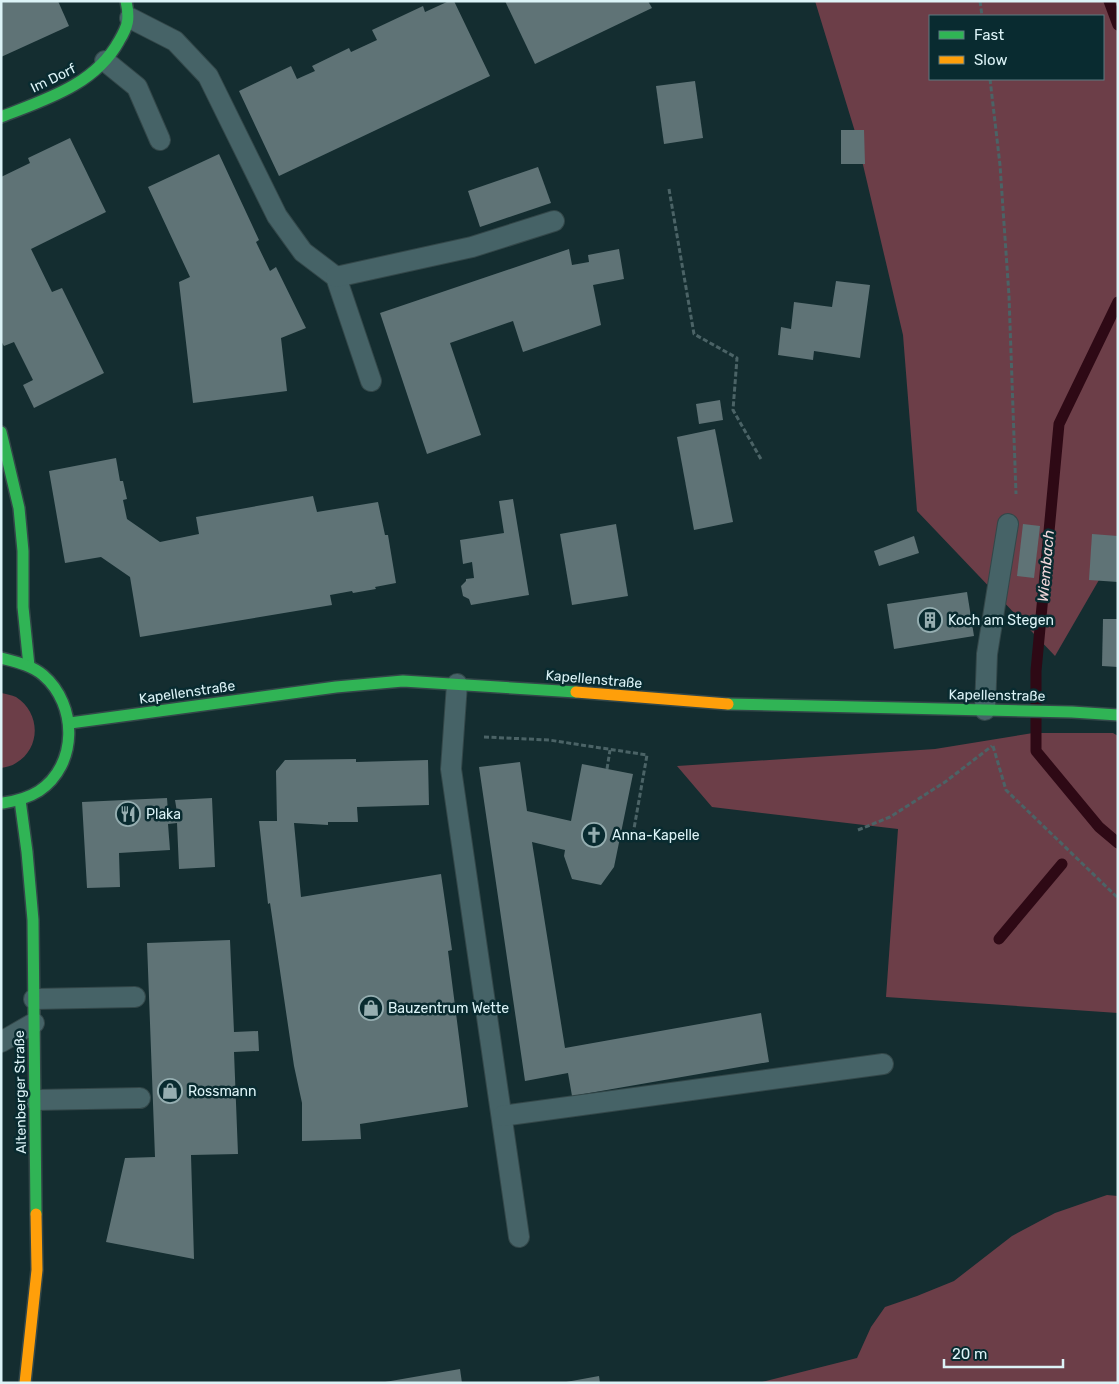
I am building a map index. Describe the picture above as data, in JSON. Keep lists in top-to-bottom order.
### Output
{
  "streets": {
    "main road": ["Im Dorf", "Kapellenstraße", "Altenberger Straße"]
  },
  "water": ["Wiembach"],
  "places": {
    "building": ["Koch am Stegen"],
    "restaurant": ["Plaka"],
    "church": ["Anna-Kapelle"],
    "shop": ["Bauzentrum Wette", "Rossmann"]
  },
  "legend": ["Fast", "Slow"],
  "scale_bar": "20 m"
}
